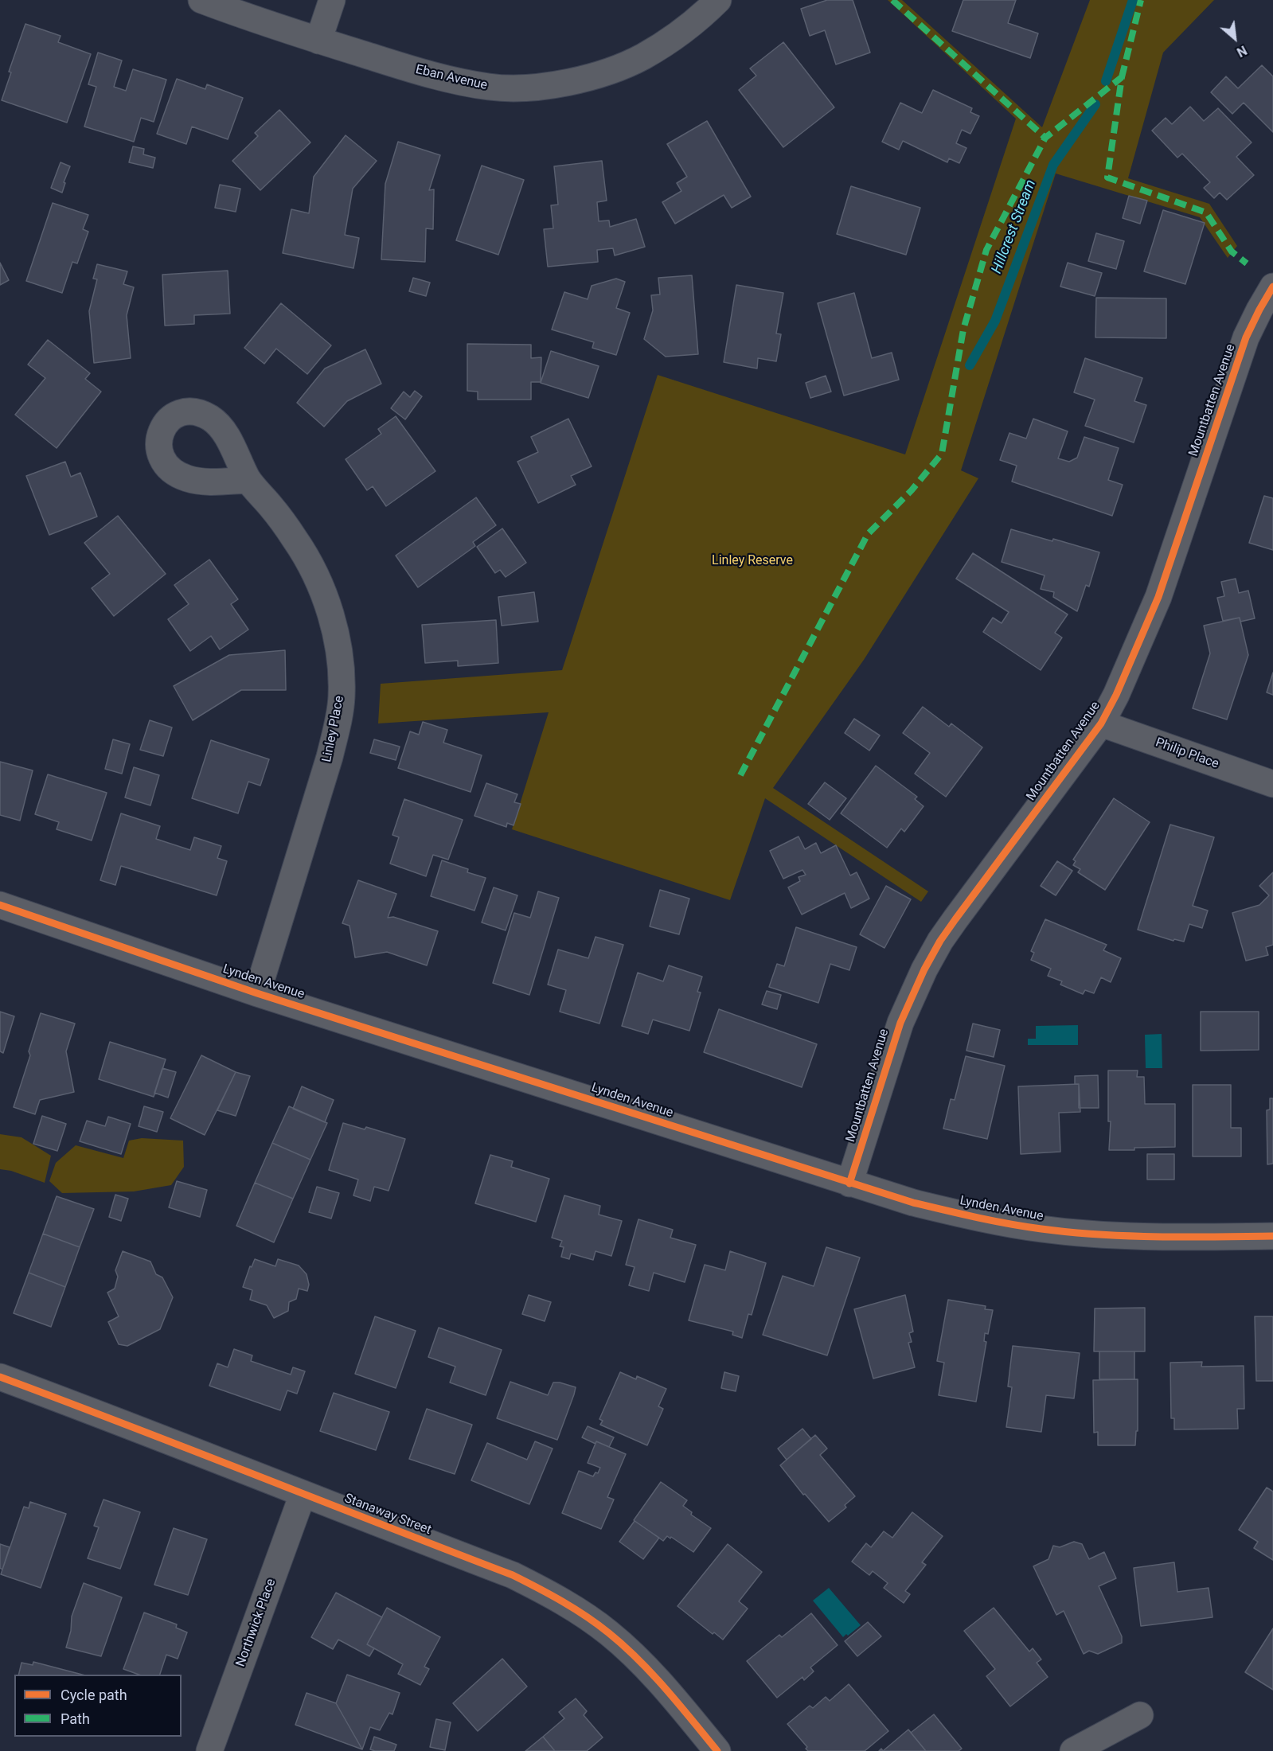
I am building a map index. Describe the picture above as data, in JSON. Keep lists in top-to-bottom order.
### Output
{
  "streets": {
    "street": [
      "Eban Avenue",
      "Mountbatten Avenue",
      "Linley Place",
      "Philip Place",
      "Lynden Avenue",
      "Stanaway Street",
      "Northwick Place"
    ]
  },
  "crossings": [
    ["Mountbatten Avenue", "Philip Place"],
    ["Mountbatten Avenue", "Lynden Avenue"],
    ["Linley Place", "Lynden Avenue"],
    ["Stanaway Street", "Northwick Place"]
  ],
  "water": ["Hillcrest Stream"],
  "parks": ["Linley Reserve"],
  "legend": ["Cycle path", "Path"],
  "north": "bottom right"
}
